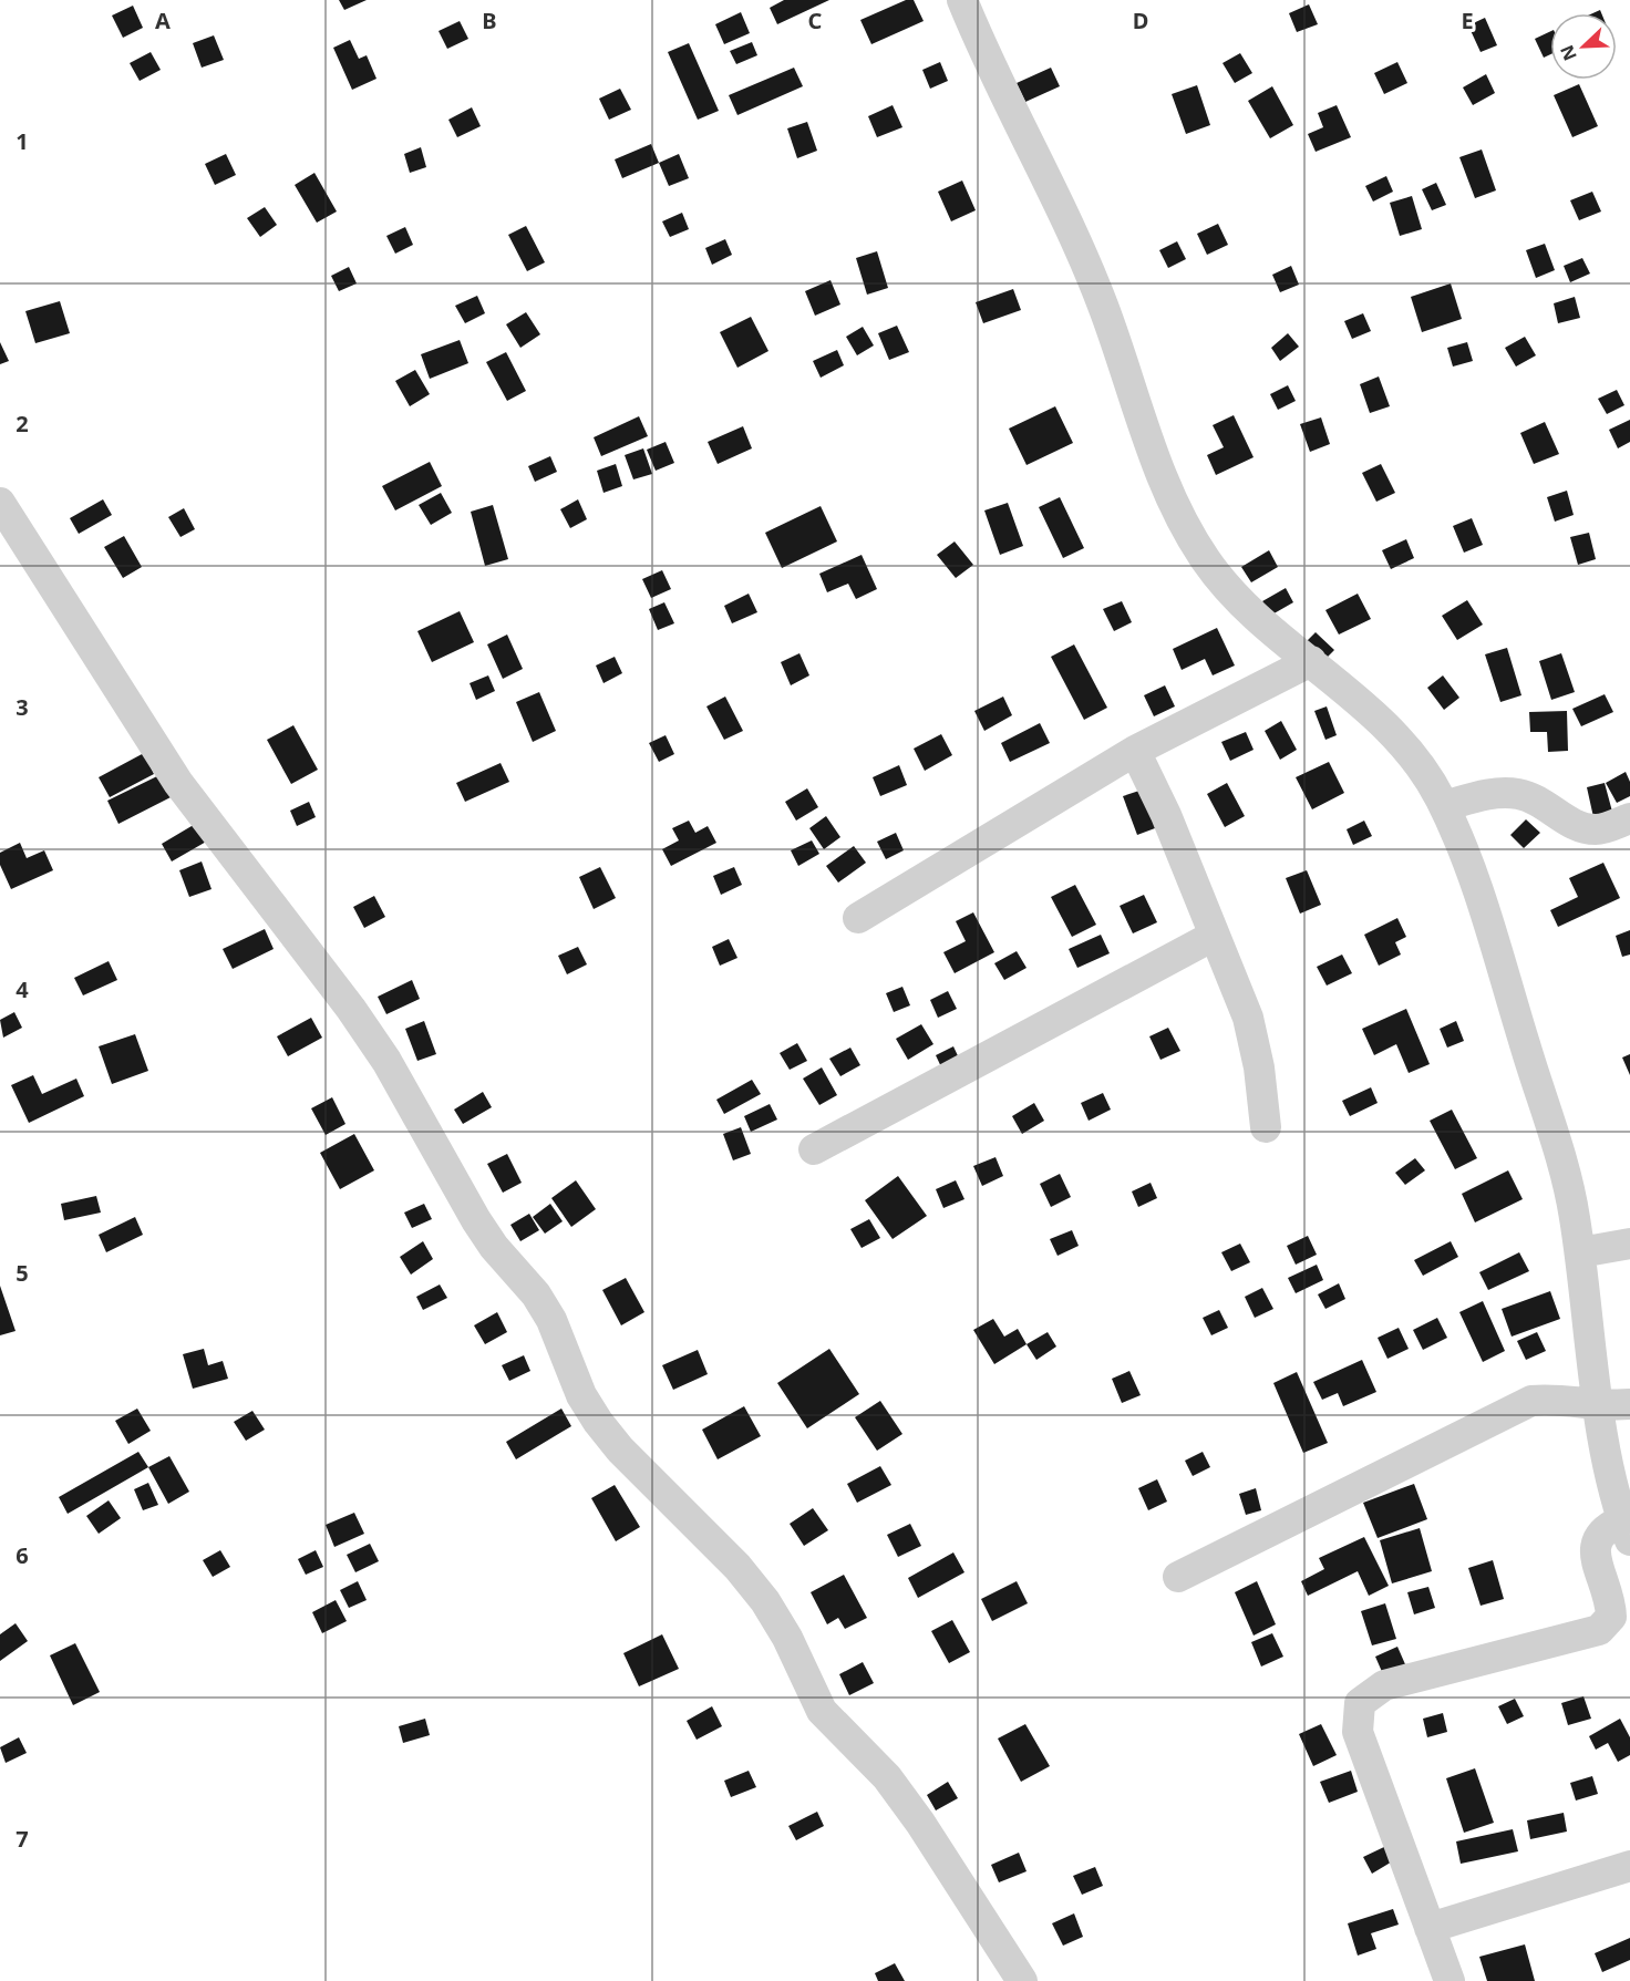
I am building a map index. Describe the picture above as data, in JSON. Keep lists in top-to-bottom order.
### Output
{
  "north": "bottom left",
  "grid": {
    "columns": [
      "A",
      "B",
      "C",
      "D",
      "E"
    ],
    "rows": [
      "1",
      "2",
      "3",
      "4",
      "5",
      "6",
      "7"
    ]
  }
}
